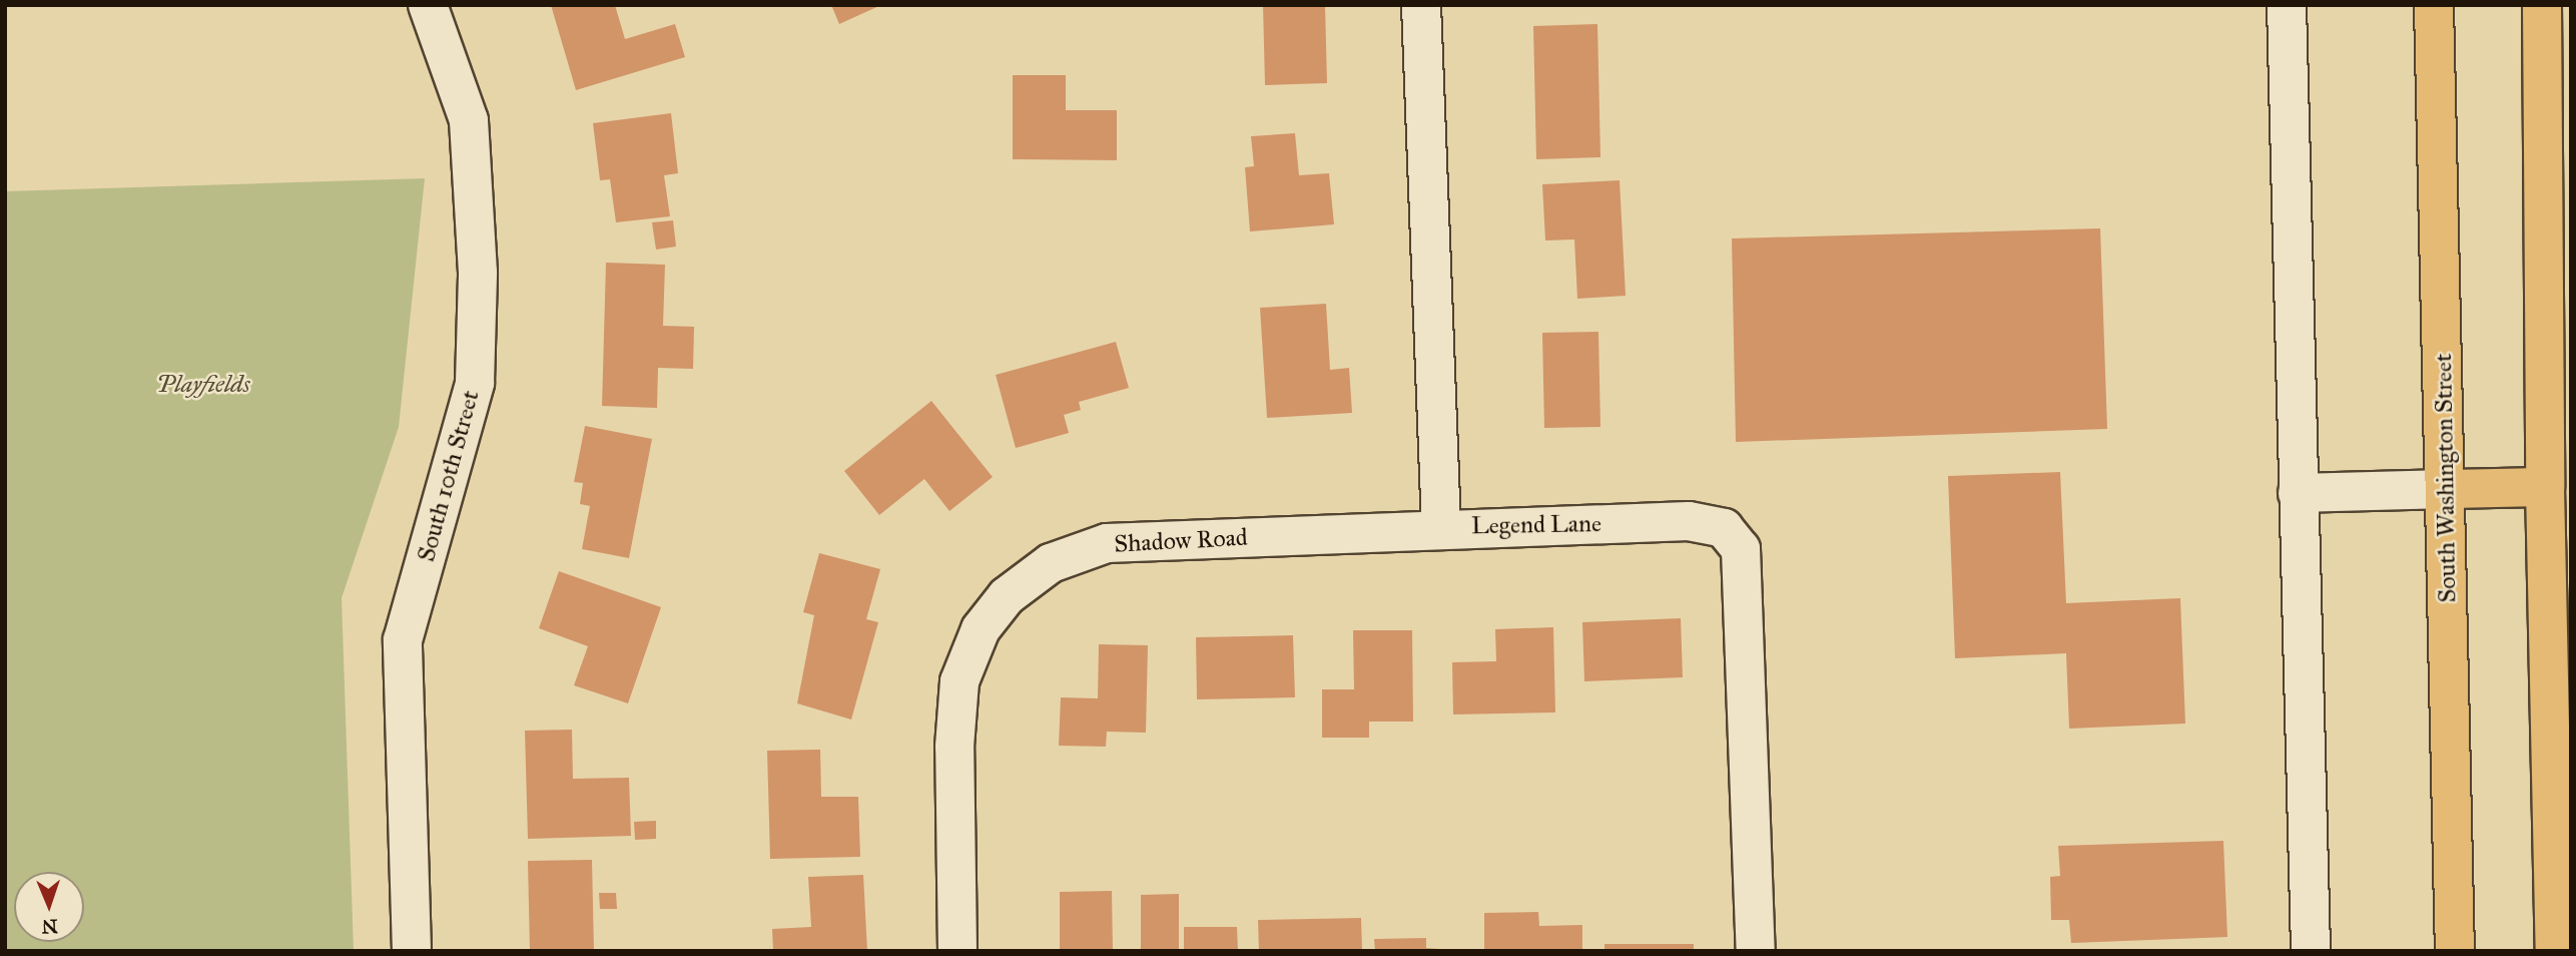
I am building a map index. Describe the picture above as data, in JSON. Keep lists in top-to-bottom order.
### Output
{
  "streets": {
    "main road": ["South Washington Street"],
    "street": ["South 10th Street", "Legend Lane", "Shadow Road"]
  },
  "crossings": [
    ["Legend Lane", "Shadow Road"]
  ],
  "parks": ["Playfields"],
  "north": "bottom"
}
